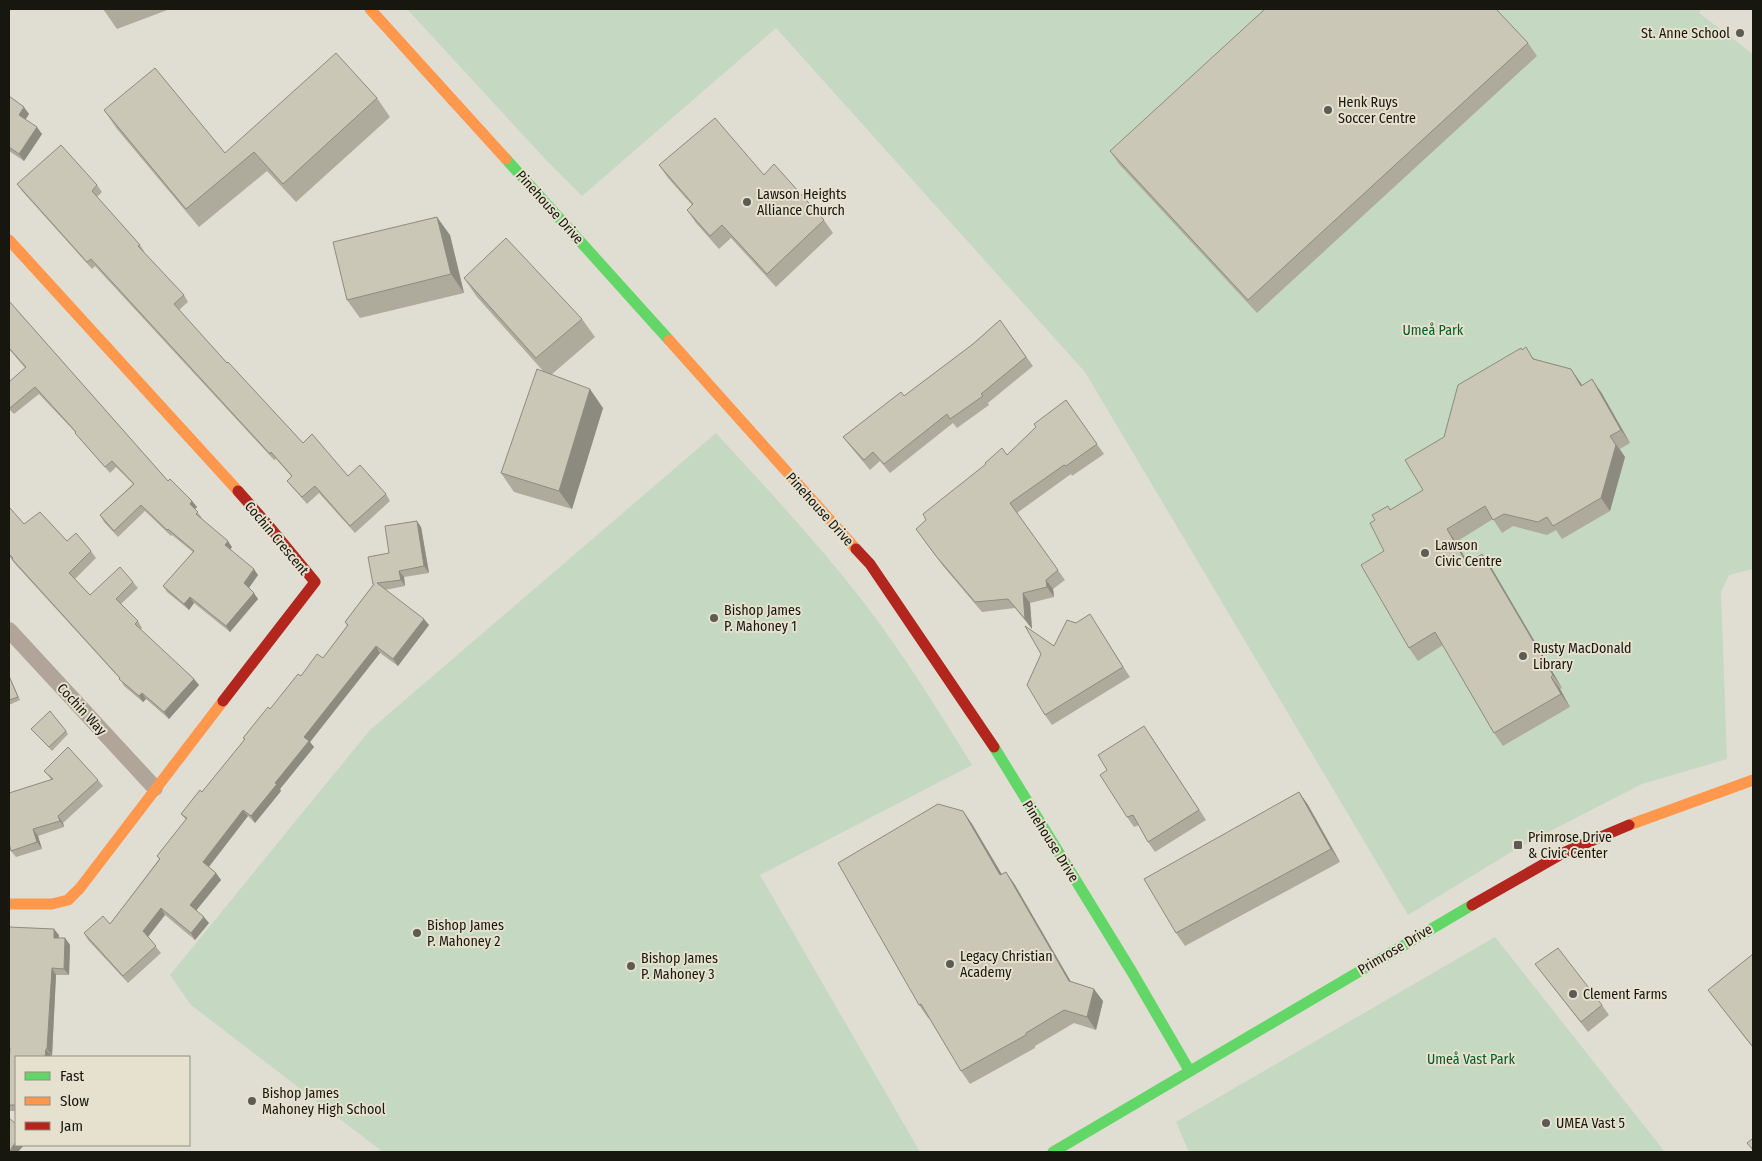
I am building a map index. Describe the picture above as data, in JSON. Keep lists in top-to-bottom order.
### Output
{
  "streets": {
    "street": [
      "Pinehouse Drive",
      "Cochin Crescent",
      "Cochin Way",
      "Primrose Drive"
    ]
  },
  "crossings": [
    ["Pinehouse Drive", "Primrose Drive"],
    ["Cochin Crescent", "Cochin Way"]
  ],
  "parks": ["Umeå Park", "Umeå Vast Park"],
  "places": {
    "other": [
      "St. Anne School",
      "Henk Ruys Soccer Centre",
      "Lawson Heights Alliance Church",
      "Lawson Civic Centre",
      "Bishop James P. Mahoney 1",
      "Rusty MacDonald Library",
      "Bishop James P. Mahoney 2",
      "Legacy Christian Academy",
      "Bishop James P. Mahoney 3",
      "Clement Farms",
      "Bishop James Mahoney High School",
      "UMEA Vast 5"
    ],
    "transit": ["Primrose Drive & Civic Center"]
  },
  "legend": ["Fast", "Slow", "Jam"]
}
